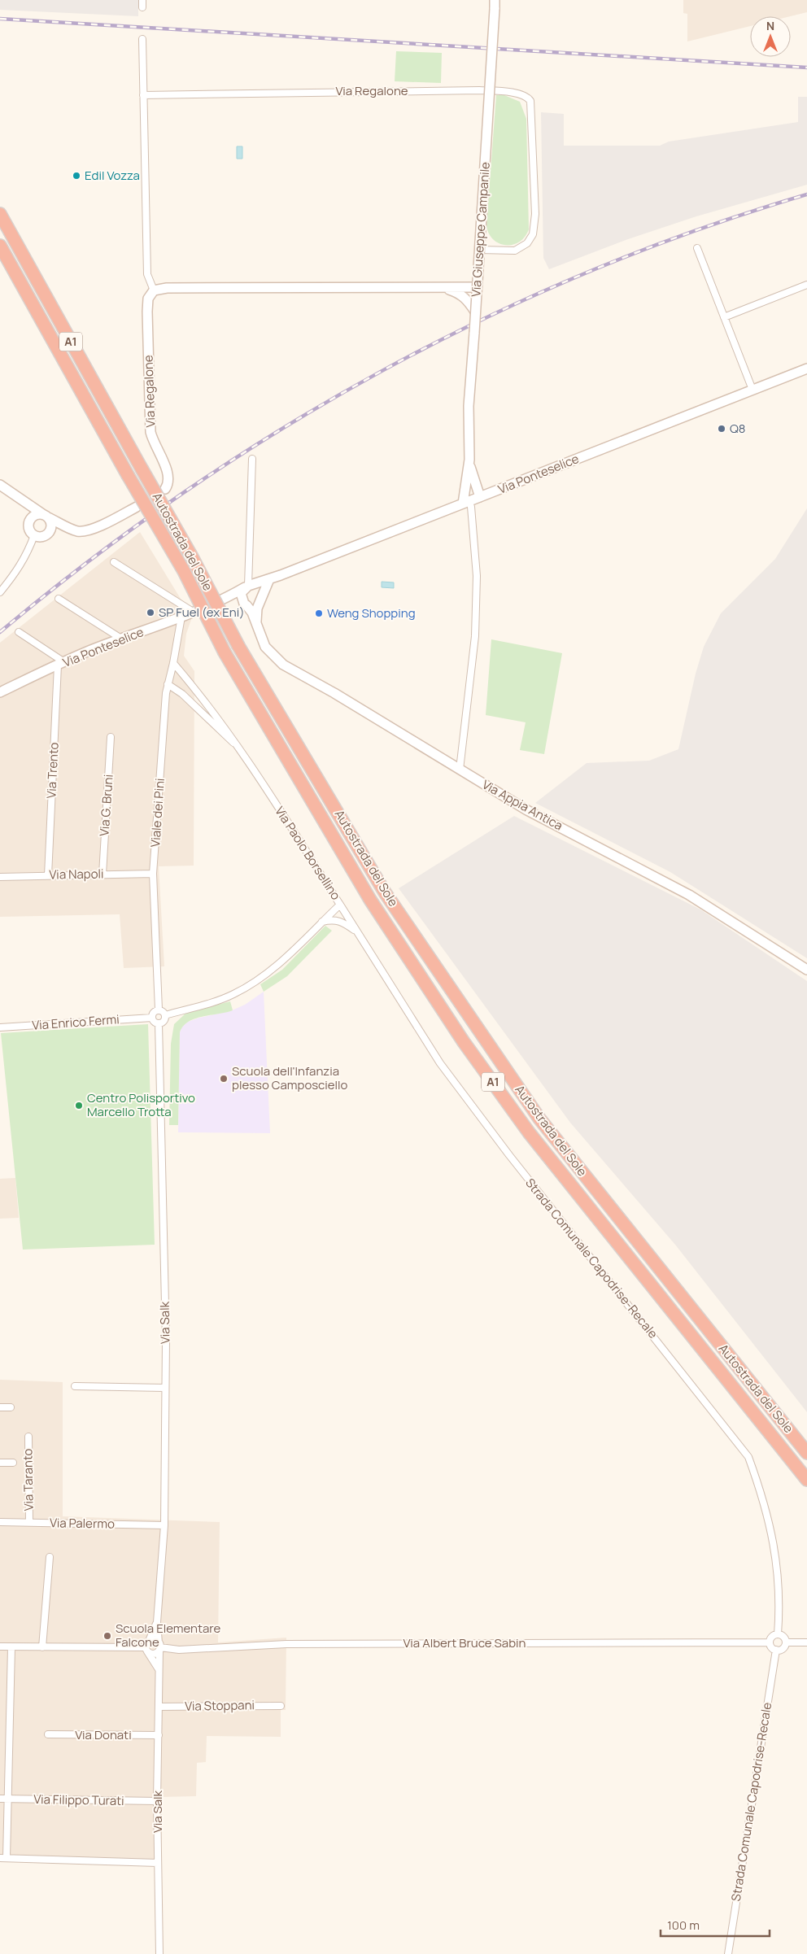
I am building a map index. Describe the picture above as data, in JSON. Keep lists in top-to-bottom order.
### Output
{
  "streets": {
    "highway": ["A1", "Autostrada del Sole"],
    "street": [
      "Via Regalone",
      "Via Giuseppe Campanile",
      "Via Ponteselice",
      "Via Trento",
      "Via G. Bruni",
      "Via Appia Antica",
      "Viale dei Pini",
      "Via Paolo Borsellino",
      "Via Napoli",
      "Via Enrico Fermi",
      "Strada Comunale Capodrise-Recale",
      "Via Salk",
      "Via Taranto",
      "Via Palermo",
      "Via Albert Bruce Sabin",
      "Via Stoppani",
      "Via Donati",
      "Via Filippo Turati"
    ]
  },
  "crossings": [
    ["Via Regalone", "Via Giuseppe Campanile"],
    ["Via Giuseppe Campanile", "Via Ponteselice"],
    ["Via Ponteselice", "Via Trento"],
    ["Via Ponteselice", "Via Appia Antica"],
    ["Via Ponteselice", "Viale dei Pini"],
    ["Via Trento", "Via Napoli"],
    ["Via G. Bruni", "Via Napoli"],
    ["Viale dei Pini", "Via Paolo Borsellino"],
    ["Viale dei Pini", "Via Napoli"],
    ["Viale dei Pini", "Via Enrico Fermi"],
    ["Viale dei Pini", "Via Salk"],
    ["Via Paolo Borsellino", "Via Enrico Fermi"],
    ["Via Paolo Borsellino", "Strada Comunale Capodrise-Recale"],
    ["Via Paolo Borsellino", "Via Salk"],
    ["Via Enrico Fermi", "Via Salk"],
    ["Strada Comunale Capodrise-Recale", "Via Albert Bruce Sabin"],
    ["Via Salk", "Via Palermo"],
    ["Via Salk", "Via Albert Bruce Sabin"],
    ["Via Salk", "Via Stoppani"],
    ["Via Salk", "Via Donati"],
    ["Via Salk", "Via Filippo Turati"],
    ["Via Taranto", "Via Palermo"]
  ],
  "places": [
    "Edil Vozza",
    "Q8",
    "SP Fuel (ex Eni)",
    "Weng Shopping",
    "Scuola dell'Infanzia plesso Camposciello",
    "Centro Polisportivo Marcello Trotta",
    "Scuola Elementare Falcone"
  ],
  "scale_bar": "100 m",
  "north": "top"
}
